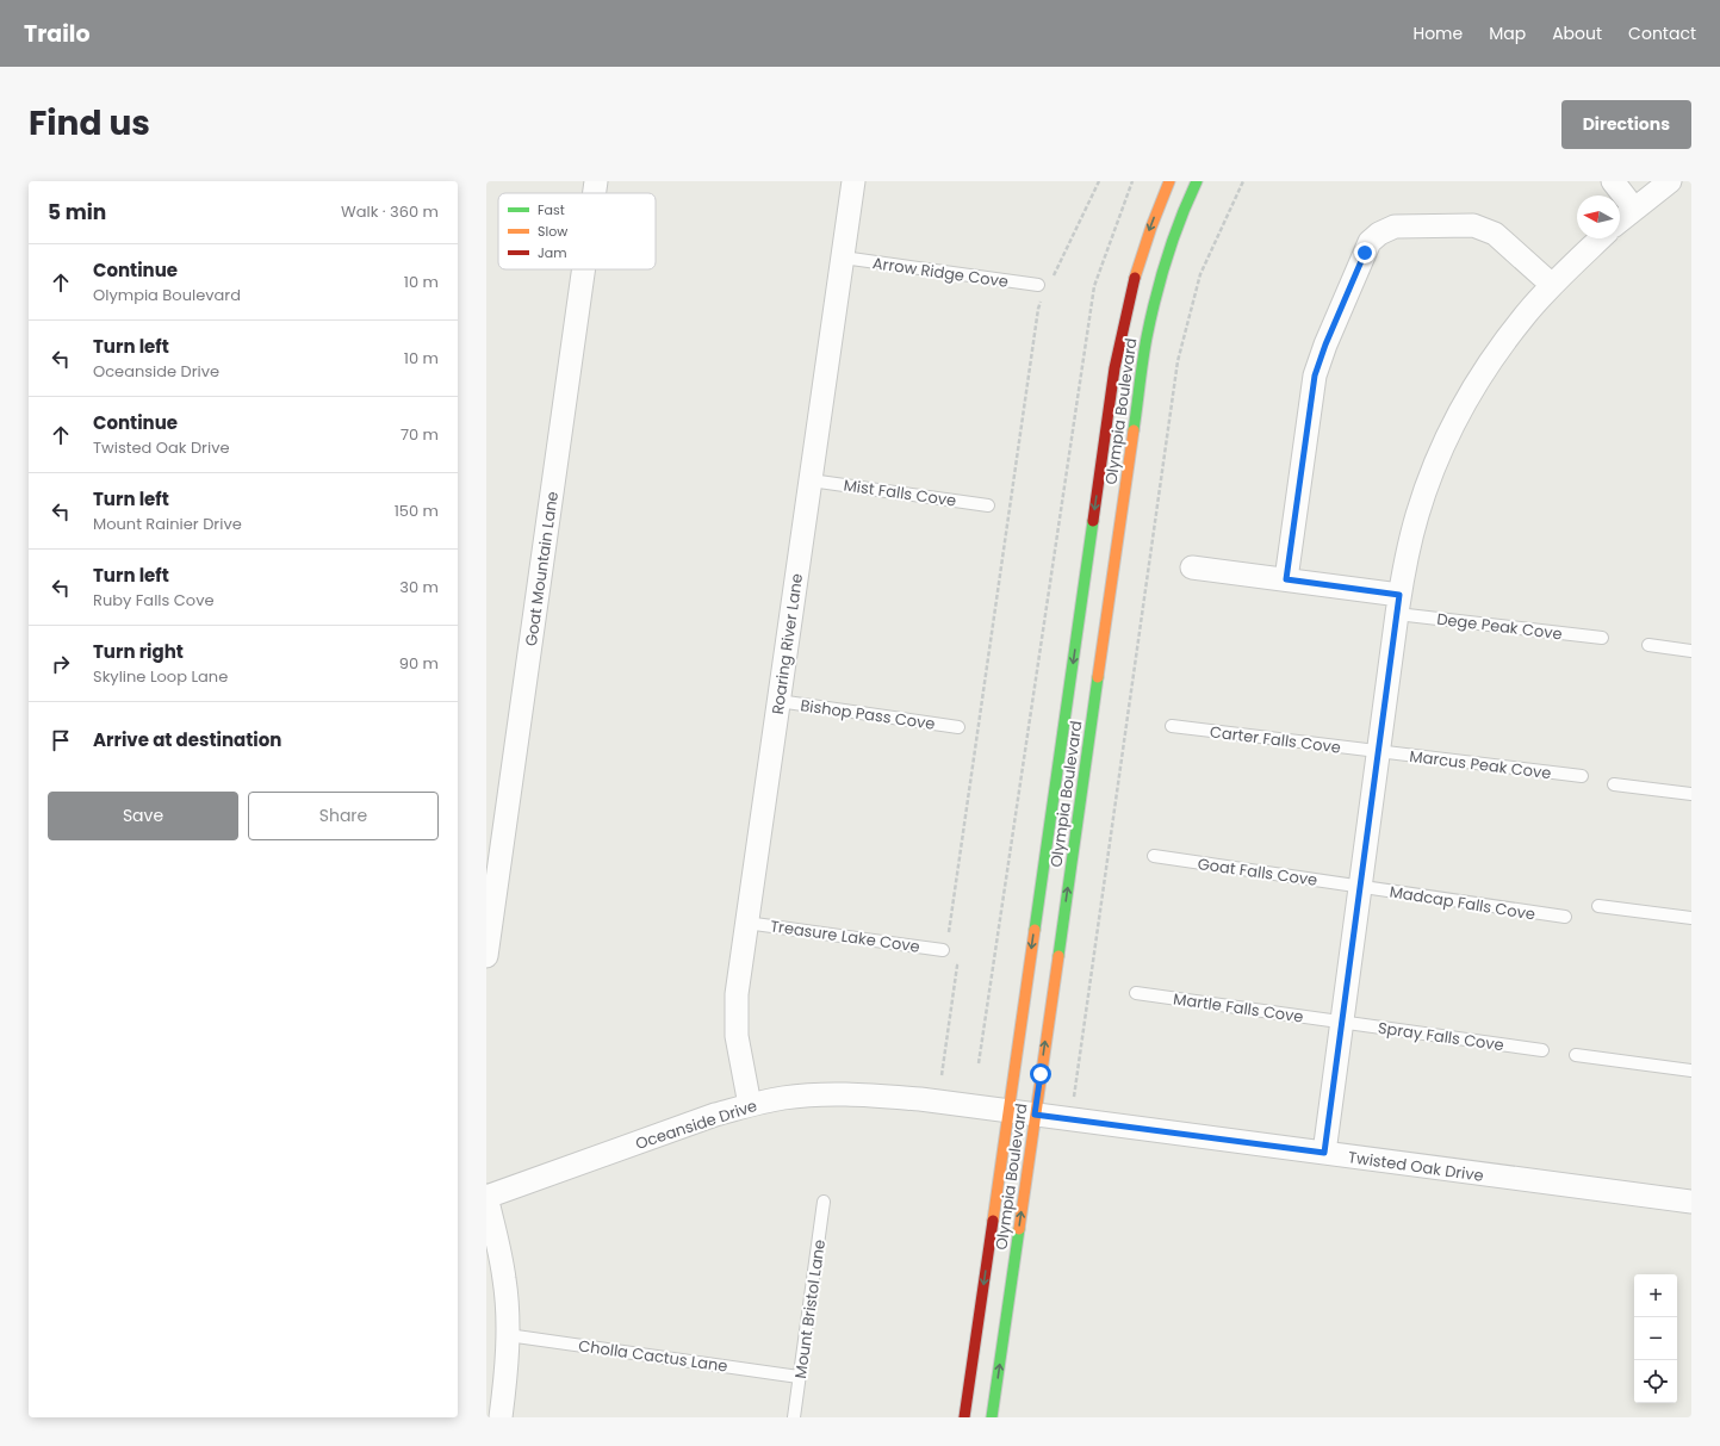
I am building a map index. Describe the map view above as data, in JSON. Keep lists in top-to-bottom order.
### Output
{
  "streets": {
    "street": [
      "Olympia Boulevard",
      "Goat Mountain Lane",
      "Roaring River Lane",
      "Oceanside Drive",
      "Twisted Oak Drive"
    ],
    "lane": [
      "Arrow Ridge Cove",
      "Mist Falls Cove",
      "Dege Peak Cove",
      "Bishop Pass Cove",
      "Carter Falls Cove",
      "Marcus Peak Cove",
      "Goat Falls Cove",
      "Madcap Falls Cove",
      "Treasure Lake Cove",
      "Martle Falls Cove",
      "Spray Falls Cove",
      "Mount Bristol Lane",
      "Cholla Cactus Lane"
    ]
  },
  "crossings": [
    ["Arrow Ridge Cove", "Roaring River Lane"],
    ["Olympia Boulevard", "Oceanside Drive"],
    ["Mist Falls Cove", "Roaring River Lane"],
    ["Roaring River Lane", "Bishop Pass Cove"],
    ["Roaring River Lane", "Treasure Lake Cove"],
    ["Roaring River Lane", "Oceanside Drive"],
    ["Carter Falls Cove", "Marcus Peak Cove"],
    ["Goat Falls Cove", "Madcap Falls Cove"],
    ["Martle Falls Cove", "Spray Falls Cove"],
    ["Oceanside Drive", "Twisted Oak Drive"],
    ["Mount Bristol Lane", "Cholla Cactus Lane"]
  ],
  "legend": ["Fast", "Slow", "Jam"],
  "north": "left",
  "page": {
    "header": "Trailo",
    "nav": [
      "Home",
      "Map",
      "About",
      "Contact"
    ],
    "title": "Find us",
    "buttons": [
      "Directions",
      ["Save", "Share"]
    ],
    "heading": ["5 min", "Walk · 360 m"],
    "list": [
      ["Continue", "Olympia Boulevard", "10 m"],
      ["Turn left", "Oceanside Drive", "10 m"],
      ["Continue", "Twisted Oak Drive", "70 m"],
      ["Turn left", "Mount Rainier Drive", "150 m"],
      ["Turn left", "Ruby Falls Cove", "30 m"],
      ["Turn right", "Skyline Loop Lane", "90 m"],
      "Arrive at destination"
    ],
    "map_buttons": ["+", "−"]
  }
}
